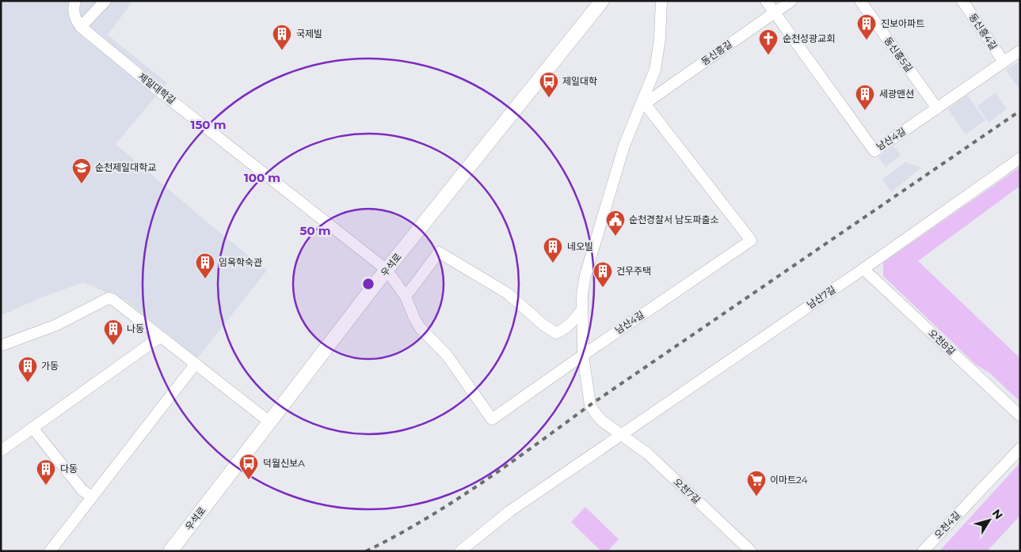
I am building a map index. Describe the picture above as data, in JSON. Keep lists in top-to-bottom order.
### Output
{
  "streets": {
    "main road": ["우석로"],
    "street": [
      "동신흥4길",
      "동신흥길",
      "동신흥5길",
      "제일대학길",
      "남산4길",
      "남산7길",
      "오천8길",
      "오천7길",
      "오천4길"
    ]
  },
  "crossings": [
    ["동신흥4길", "남산4길"],
    ["동신흥길", "남산4길"],
    ["동신흥길", "오천7길"],
    ["동신흥5길", "남산4길"],
    ["제일대학길", "남산4길"],
    ["제일대학길", "우석로"],
    ["남산4길", "오천7길"],
    ["남산7길", "오천8길"],
    ["남산7길", "오천7길"]
  ],
  "places": {
    "building": [
      "진보아파트",
      "국제빌",
      "세광맨션",
      "네오빌",
      "임옥학숙관",
      "건우주택",
      "나동",
      "가동",
      "다동"
    ],
    "church": ["순천성광교회"],
    "bus stop": ["제일대학", "덕월신보A"],
    "school or university": ["순천제일대학교"],
    "public building": ["순천경찰서 남도파출소"],
    "supermarket": ["이마트24"]
  },
  "north": "top right",
  "rings": ["150 m", "100 m", "50 m"]
}
